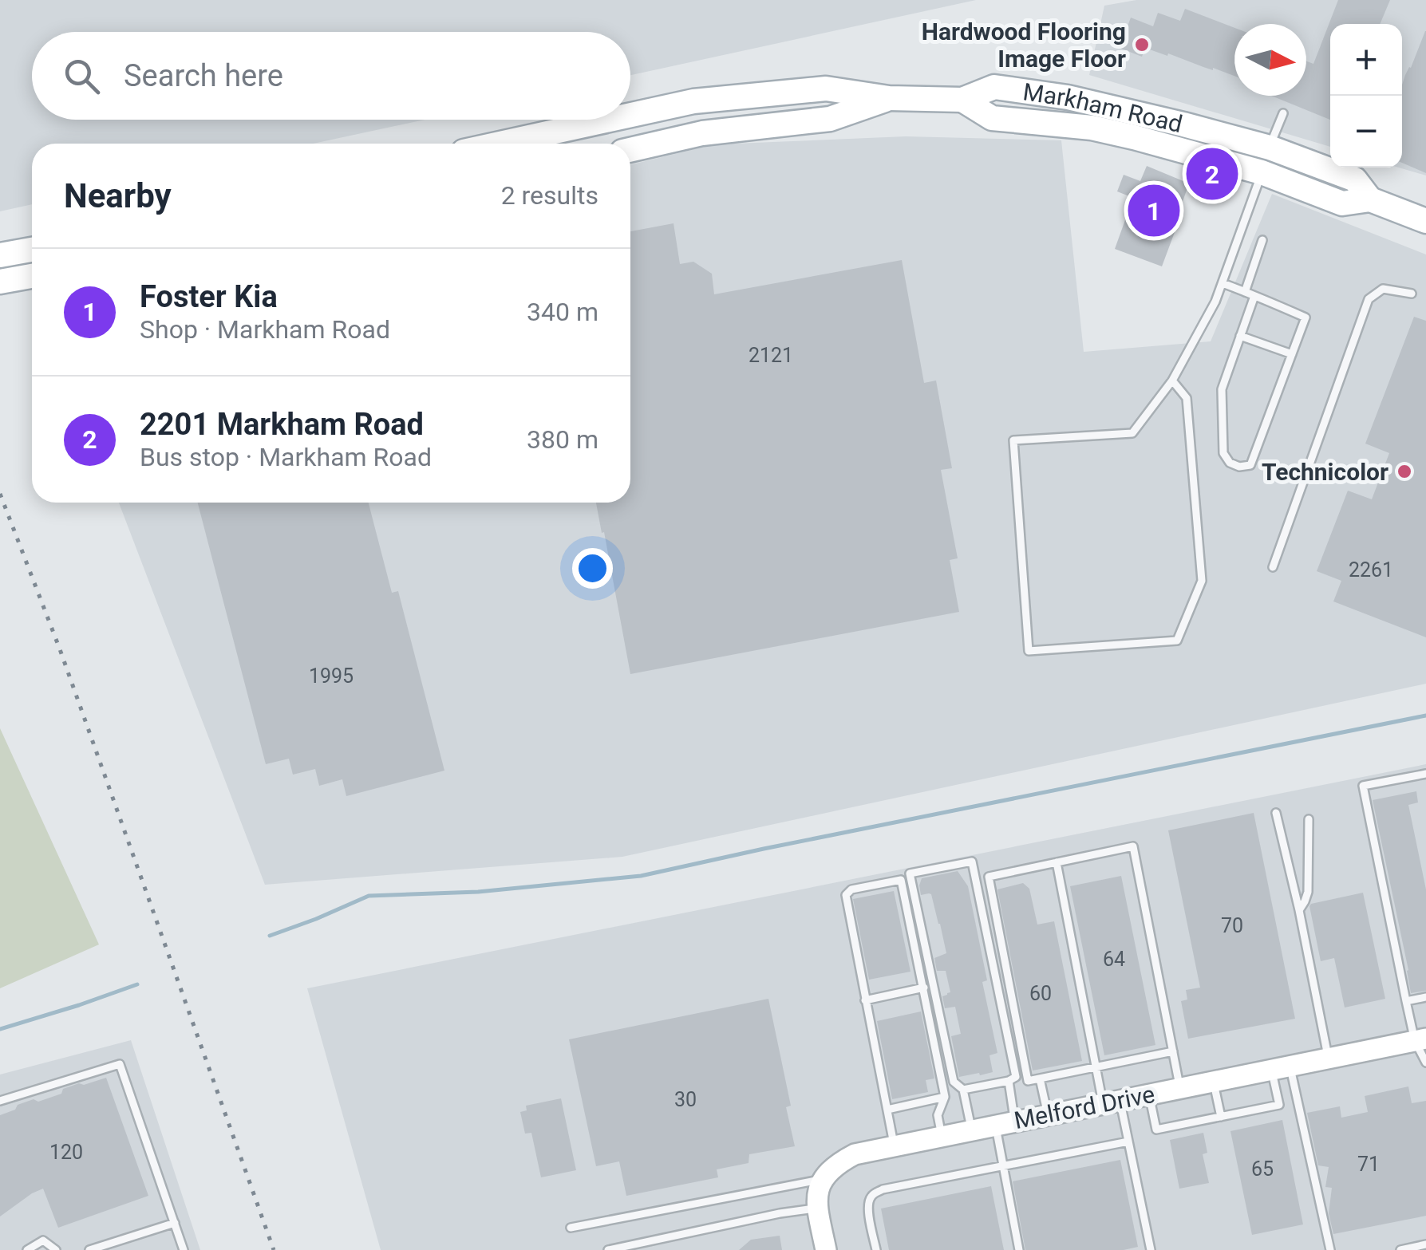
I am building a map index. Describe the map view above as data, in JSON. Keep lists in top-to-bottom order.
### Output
{
  "streets": {
    "main road": ["Markham Road"],
    "street": ["Melford Drive"]
  },
  "places": ["Hardwood Flooring Image Floor", "Technicolor"],
  "house_numbers": [
    "2121",
    "2261",
    "1995",
    "70",
    "64",
    "60",
    "30",
    "120",
    "71",
    "65"
  ],
  "north": "right",
  "page": {
    "map_buttons": ["+", "−"],
    "search": "Search here",
    "heading": ["Nearby", "2 results"],
    "pins": ["2", "1"],
    "list": [
      {
        "mark": "1",
        "name": "Foster Kia",
        "note": "Shop · Markham Road",
        "value": "340 m"
      },
      {
        "mark": "2",
        "name": "2201 Markham Road",
        "note": "Bus stop · Markham Road",
        "value": "380 m"
      }
    ]
  }
}
